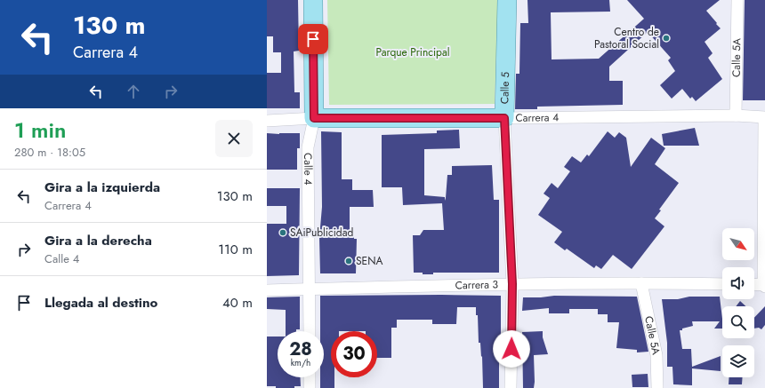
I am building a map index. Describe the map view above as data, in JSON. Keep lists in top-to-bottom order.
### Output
{
  "streets": {
    "main road": ["Calle 5", "Carrera 4", "Calle 4"],
    "street": ["Calle 5A", "Carrera 3"]
  },
  "crossings": [
    ["Calle 5A", "Carrera 4"],
    ["Calle 5A", "Carrera 3"],
    ["Calle 5", "Carrera 4"],
    ["Calle 5", "Carrera 3"],
    ["Carrera 4", "Calle 4"],
    ["Calle 4", "Carrera 3"]
  ],
  "parks": ["Parque Principal"],
  "places": ["Centro de Pastoral Social", "SAiPublicidad", "SENA"],
  "north": "bottom right",
  "page": {
    "turn": ["130 m", "Carrera 4"],
    "heading": ["1 min", "280 m · 18:05"],
    "list": [
      {
        "name": "Gira a la izquierda",
        "note": "Carrera 4",
        "value": "130 m"
      },
      {
        "name": "Gira a la derecha",
        "note": "Calle 4",
        "value": "110 m"
      },
      {
        "name": "Llegada al destino",
        "value": "40 m"
      }
    ],
    "speed": "28 km/h",
    "limit": "30"
  }
}
